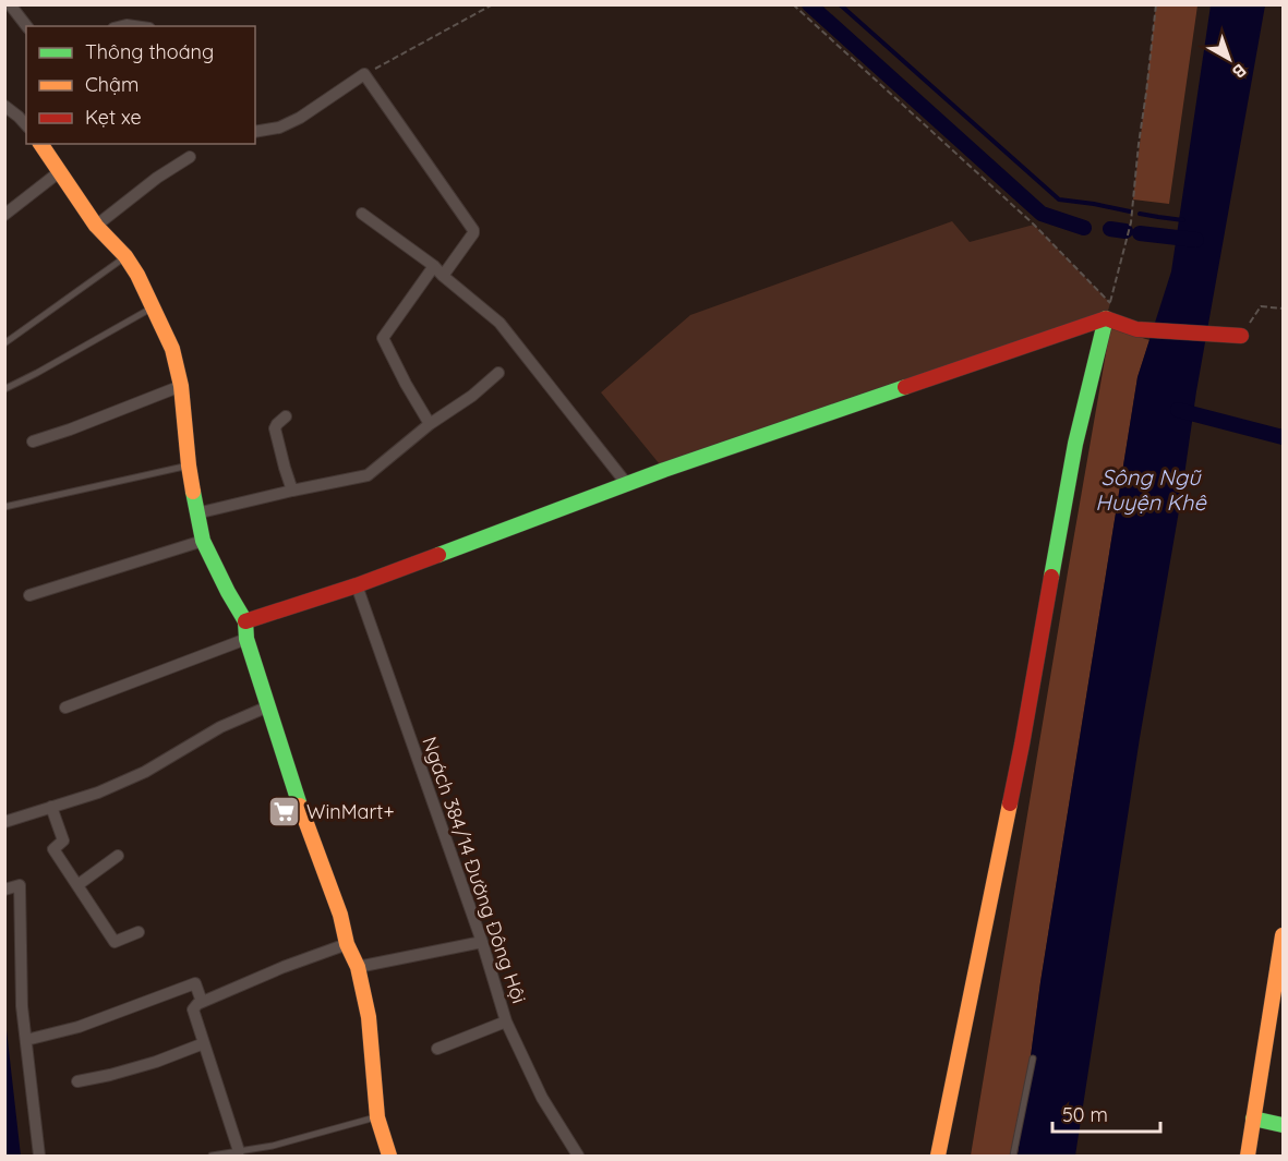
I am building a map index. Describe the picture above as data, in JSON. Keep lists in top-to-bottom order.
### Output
{
  "streets": {
    "street": ["Ngách 384/14 Đường Đông Hội"]
  },
  "water": ["Sông Ngũ Huyện Khê"],
  "places": {
    "supermarket": ["WinMart+"]
  },
  "legend": ["Thông thoáng", "Chậm", "Kẹt xe"],
  "scale_bar": "50 m",
  "north": "bottom right"
}
